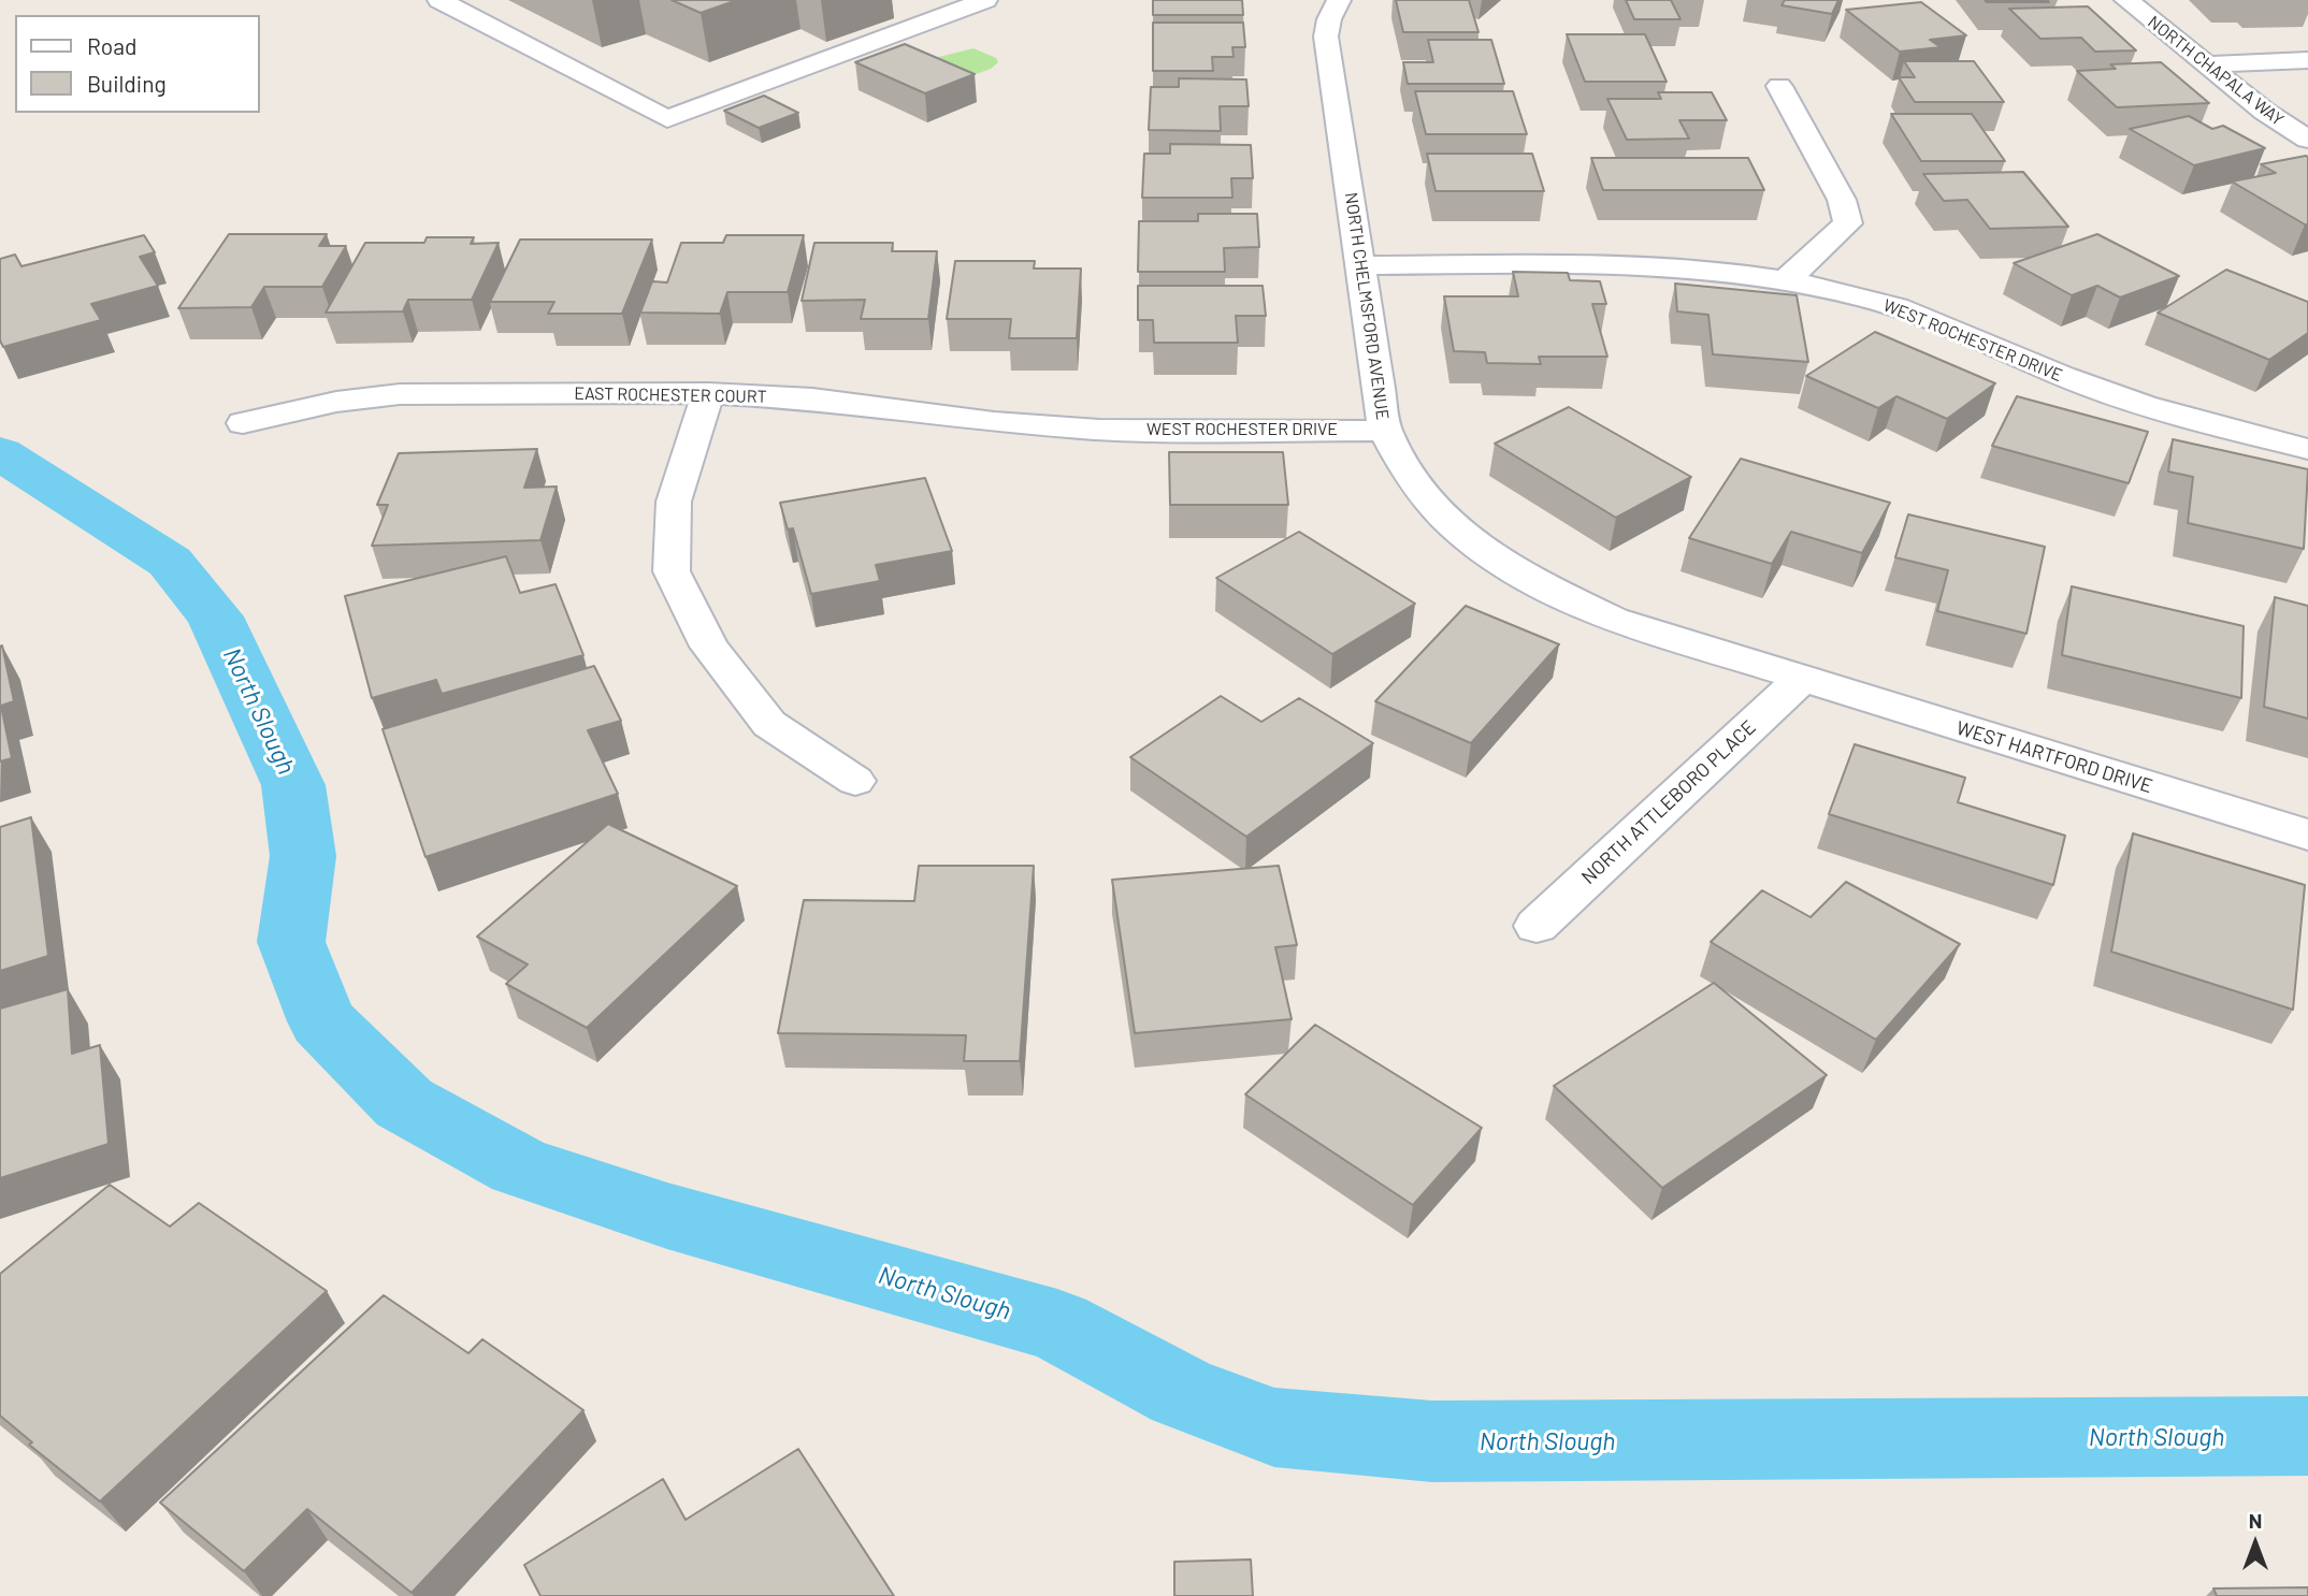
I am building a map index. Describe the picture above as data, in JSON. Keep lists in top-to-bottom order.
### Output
{
  "streets": {
    "street": [
      "NORTH CHAPALA WAY",
      "NORTH CHELMSFORD AVENUE",
      "WEST ROCHESTER DRIVE",
      "EAST ROCHESTER COURT",
      "WEST HARTFORD DRIVE",
      "NORTH ATTLEBORO PLACE"
    ]
  },
  "crossings": [
    ["NORTH CHELMSFORD AVENUE", "WEST ROCHESTER DRIVE"],
    ["NORTH CHELMSFORD AVENUE", "WEST HARTFORD DRIVE"],
    ["NORTH CHELMSFORD AVENUE", "NORTH ATTLEBORO PLACE"],
    ["WEST ROCHESTER DRIVE", "EAST ROCHESTER COURT"],
    ["WEST HARTFORD DRIVE", "NORTH ATTLEBORO PLACE"]
  ],
  "water": ["North Slough"],
  "legend": ["Road", "Building"],
  "north": "top"
}
